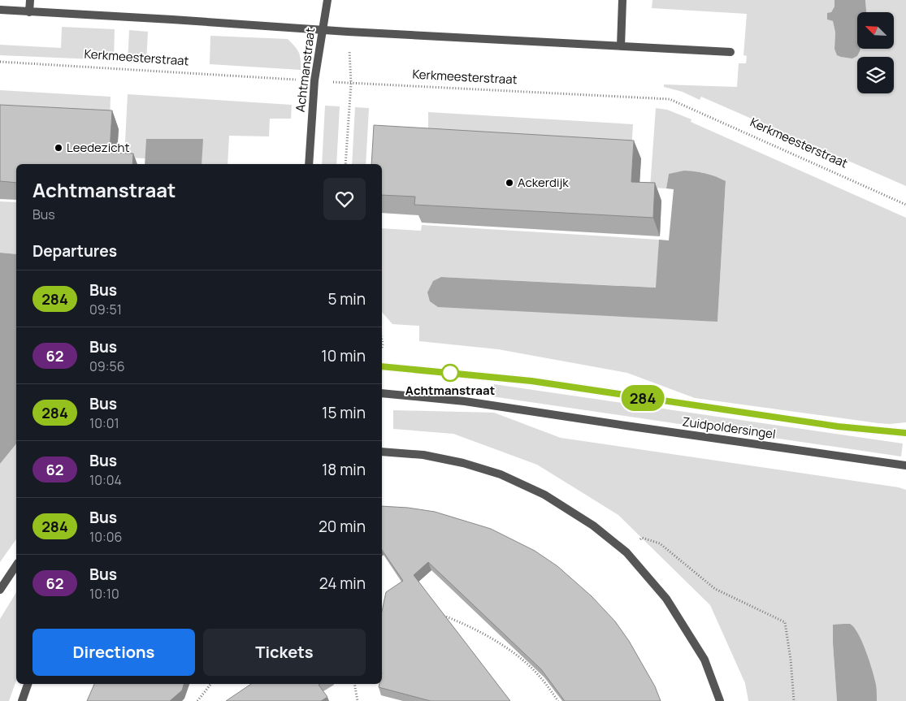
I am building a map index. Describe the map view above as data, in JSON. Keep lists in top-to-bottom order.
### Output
{
  "streets": {
    "street": ["Achtmanstraat", "Zuidpoldersingel"],
    "path": ["Kerkmeesterstraat"]
  },
  "crossings": [
    ["Kerkmeesterstraat", "Achtmanstraat"]
  ],
  "places": ["Leedezicht", "Ackerdijk", "Achtmanstraat"],
  "lines": ["bus line 284"],
  "north": "top left",
  "page": {
    "on_map": "284",
    "heading": [
      ["Achtmanstraat", "Bus"],
      "Departures"
    ],
    "list": [
      {
        "mark": "284",
        "name": "Bus",
        "note": "09:51",
        "value": "5 min"
      },
      {
        "mark": "62",
        "name": "Bus",
        "note": "09:56",
        "value": "10 min"
      },
      {
        "mark": "284",
        "name": "Bus",
        "note": "10:01",
        "value": "15 min"
      },
      {
        "mark": "62",
        "name": "Bus",
        "note": "10:04",
        "value": "18 min"
      },
      {
        "mark": "284",
        "name": "Bus",
        "note": "10:06",
        "value": "20 min"
      },
      {
        "mark": "62",
        "name": "Bus",
        "note": "10:10",
        "value": "24 min"
      }
    ],
    "buttons": ["Directions", "Tickets"]
  }
}
